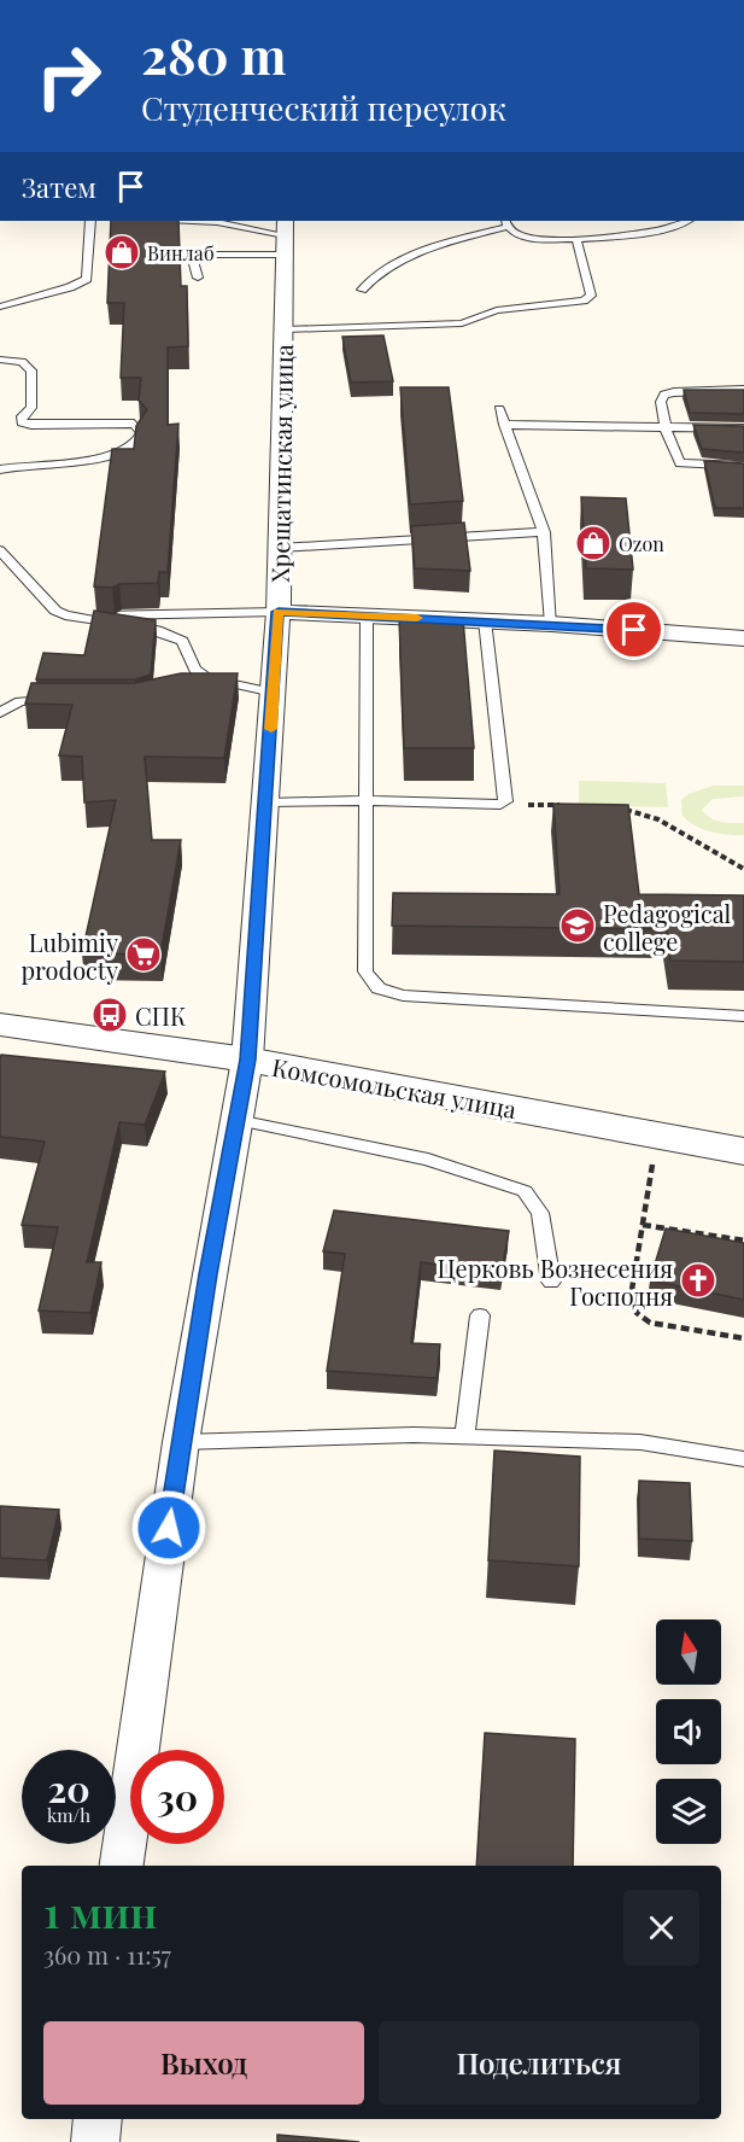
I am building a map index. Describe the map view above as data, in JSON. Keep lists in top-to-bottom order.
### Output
{
  "streets": {
    "street": ["Хрещатинская улица", "Комсомольская улица"]
  },
  "crossings": [
    ["Хрещатинская улица", "Комсомольская улица"]
  ],
  "places": {
    "shop": ["Винлаб", "Ozon"],
    "school or university": ["Pedagogical college"],
    "supermarket": ["Lubimiy prodocty"],
    "bus stop": ["СПК"],
    "church": ["Церковь Вознесения Господня"]
  },
  "north": "top",
  "page": {
    "turn": ["280 m", "Студенческий переулок"],
    "then": "Затем",
    "speed": "20 km/h",
    "limit": "30",
    "heading": ["1 мин", "360 m · 11:57"],
    "buttons": ["Выход", "Поделиться"]
  }
}
